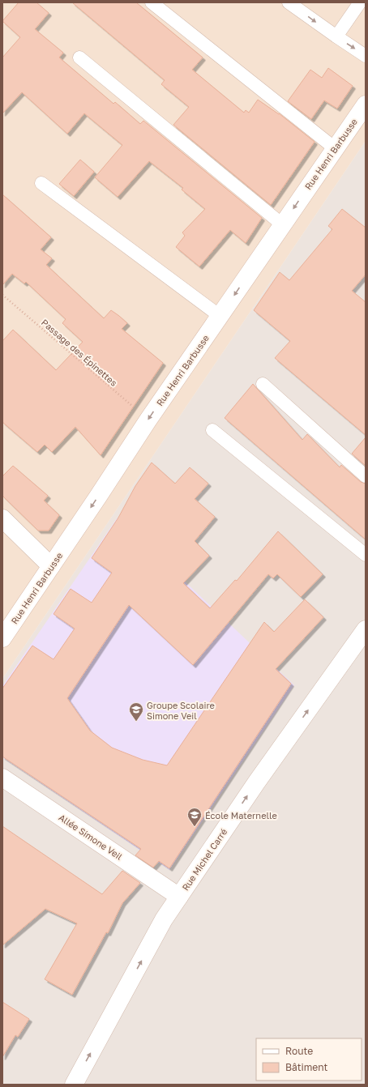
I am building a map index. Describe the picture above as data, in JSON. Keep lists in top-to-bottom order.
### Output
{
  "streets": {
    "street": ["Rue Henri Barbusse", "Allée Simone Veil", "Rue Michel Carré"],
    "path": ["Passage des Épinettes"]
  },
  "crossings": [
    ["Rue Henri Barbusse", "Passage des Épinettes"],
    ["Allée Simone Veil", "Rue Michel Carré"]
  ],
  "one_way": ["Rue Henri Barbusse", "Rue Michel Carré"],
  "places": {
    "school or university": ["Groupe Scolaire Simone Veil", "École Maternelle"]
  },
  "legend": ["Route", "Bâtiment"]
}
